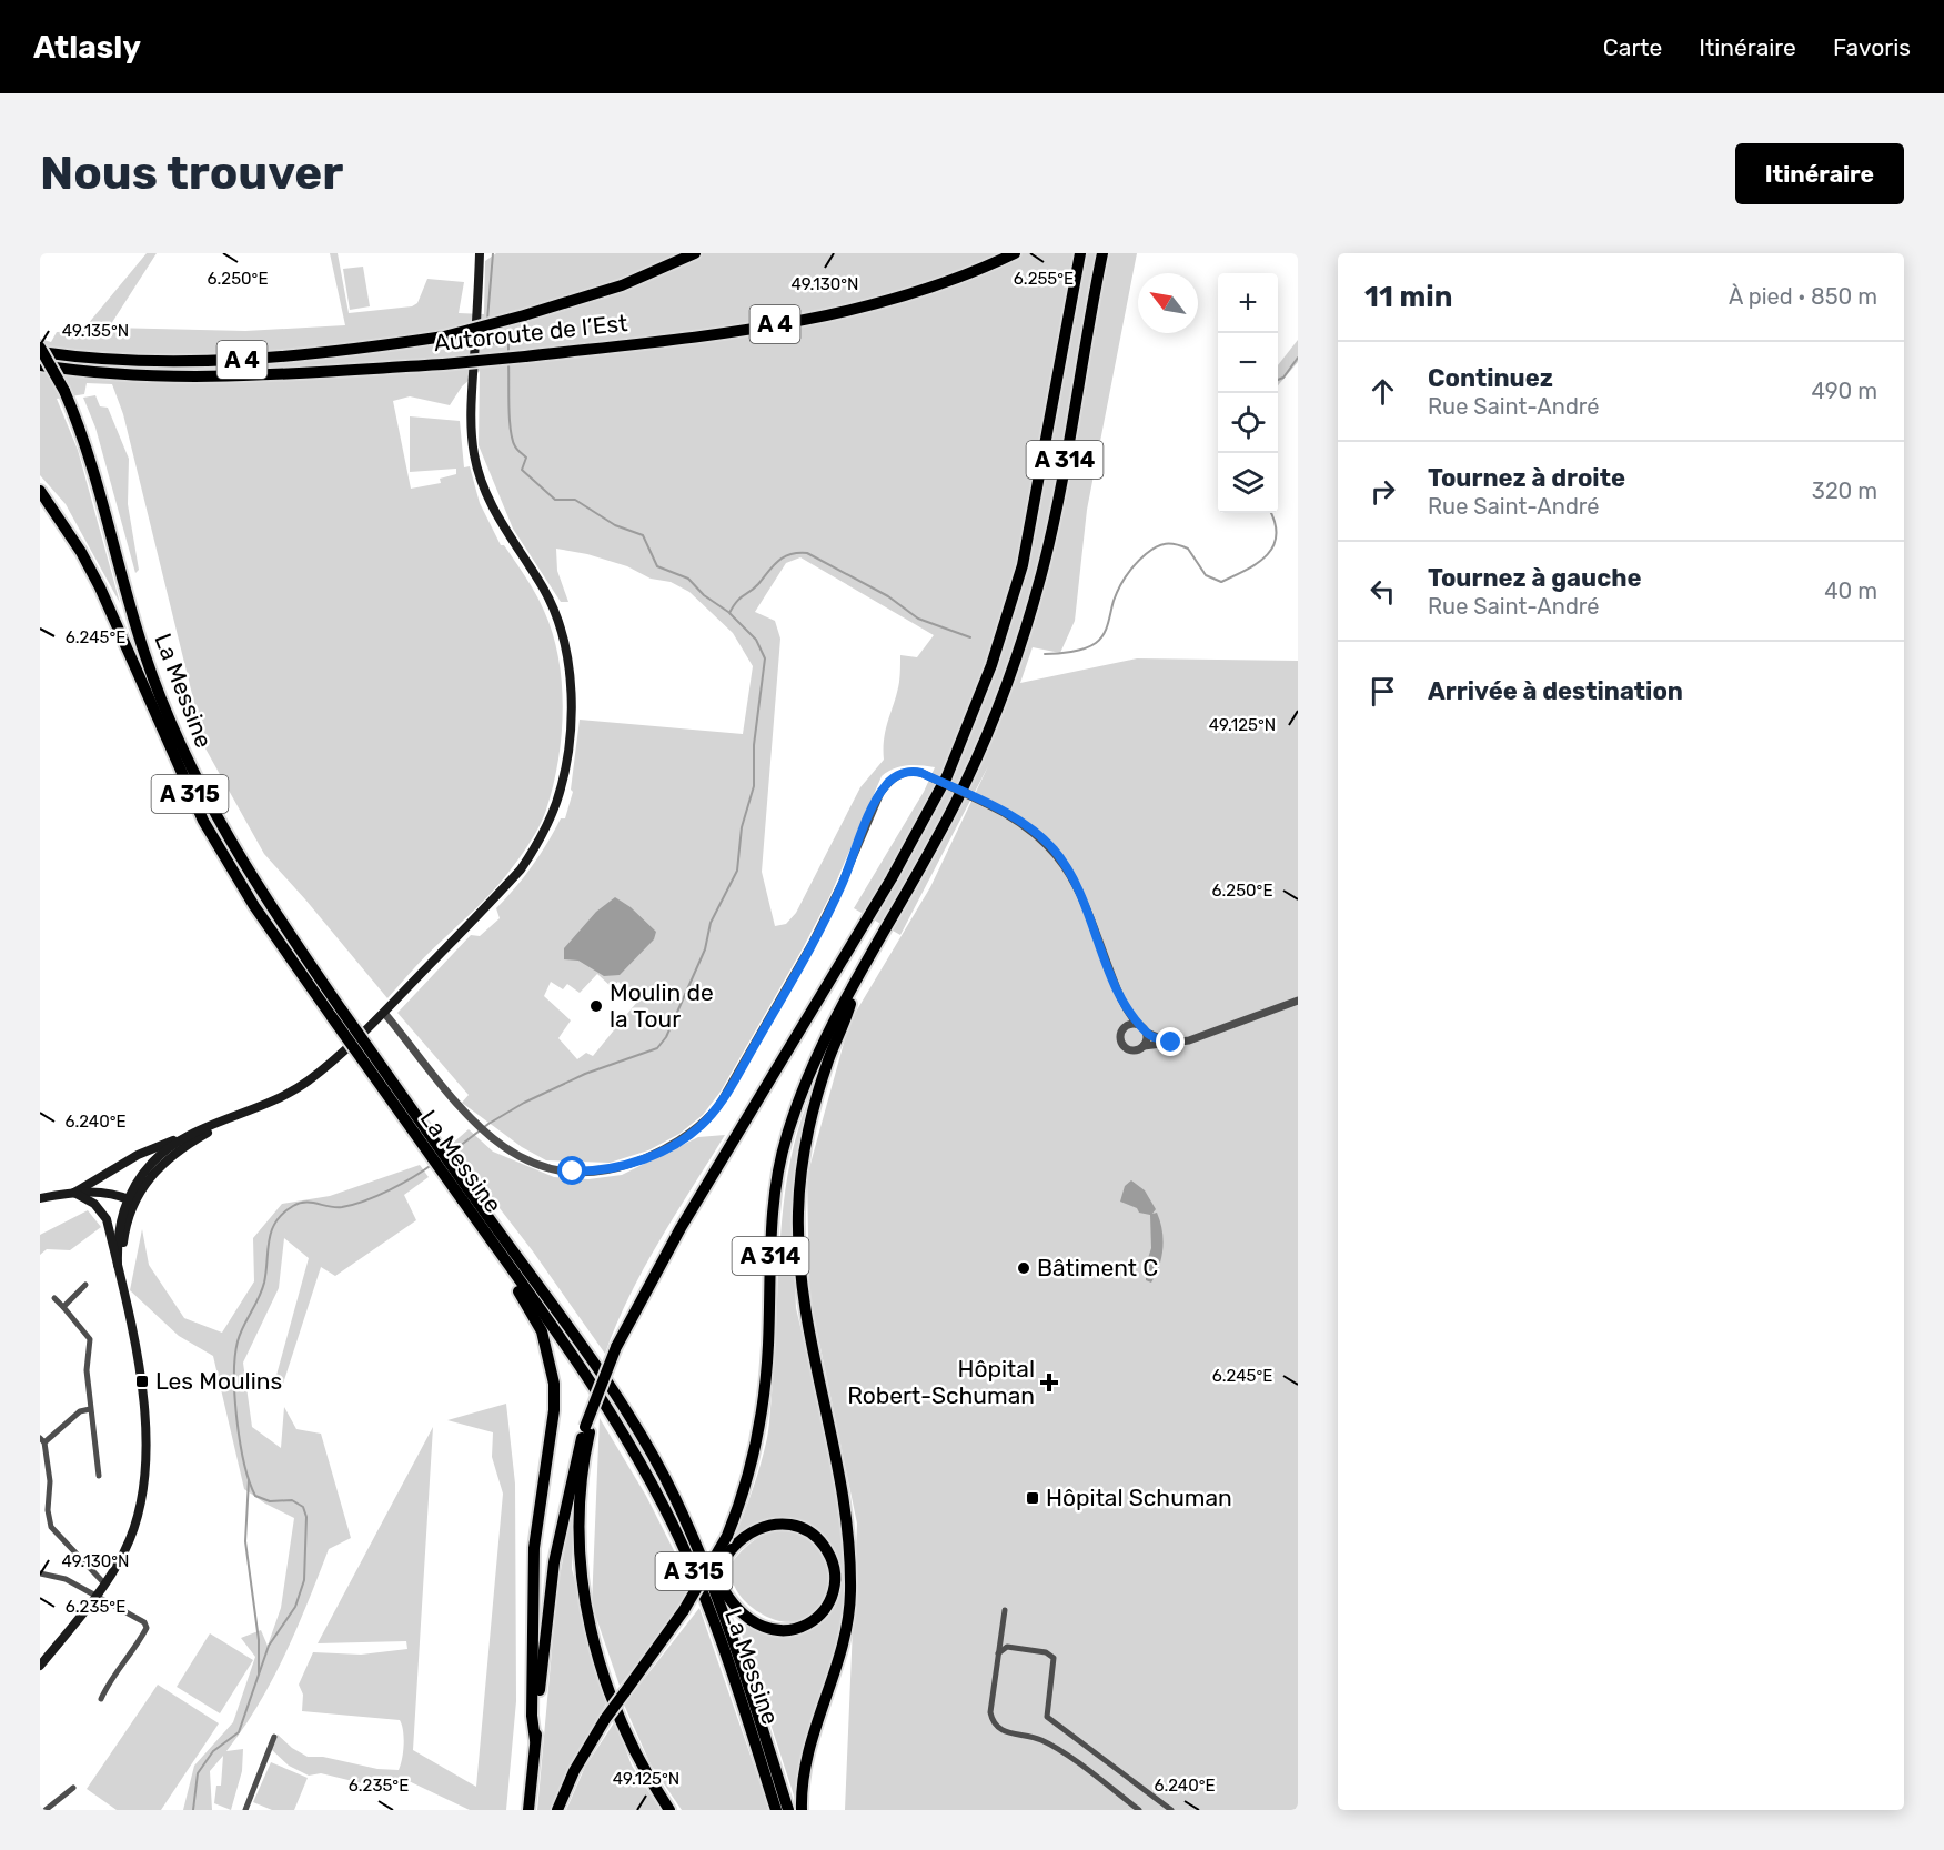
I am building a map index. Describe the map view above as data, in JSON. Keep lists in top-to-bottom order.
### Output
{
  "streets": {
    "highway": [
      "A 4",
      "Autoroute de l’Est",
      "A 314",
      "La Messine",
      "A 315"
    ]
  },
  "crossings": [
    ["Autoroute de l’Est", "La Messine"]
  ],
  "places": {
    "other": ["Moulin de la Tour", "Bâtiment C"],
    "transit": ["Les Moulins", "Hôpital Schuman"],
    "health": ["Hôpital Robert-Schuman"]
  },
  "north": "top left",
  "page": {
    "header": "Atlasly",
    "nav": ["Carte", "Itinéraire", "Favoris"],
    "buttons": "Itinéraire",
    "title": "Nous trouver",
    "heading": ["11 min", "À pied · 850 m"],
    "map_buttons": ["+", "−"],
    "list": [
      ["Continuez", "Rue Saint-André", "490 m"],
      ["Tournez à droite", "Rue Saint-André", "320 m"],
      ["Tournez à gauche", "Rue Saint-André", "40 m"],
      "Arrivée à destination"
    ]
  },
  "coordinates": [
    "6.250°E",
    "6.255°E",
    "49.130°N",
    "49.135°N",
    "6.245°E",
    "49.125°N",
    "6.240°E",
    "6.235°E"
  ]
}
